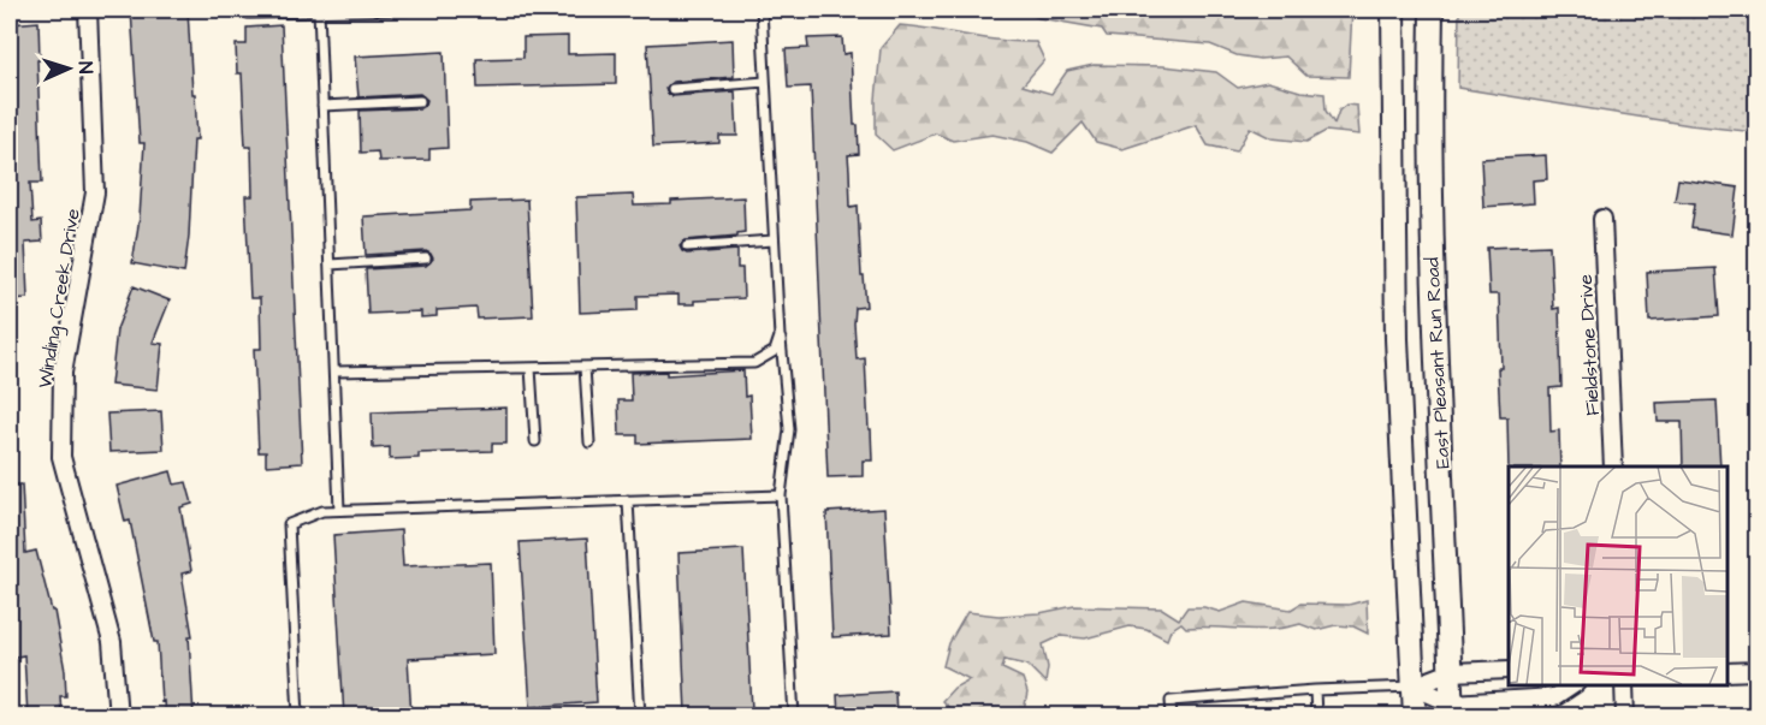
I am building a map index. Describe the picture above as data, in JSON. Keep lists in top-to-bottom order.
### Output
{
  "streets": {
    "main road": ["East Pleasant Run Road"],
    "street": ["Winding Creek Drive", "Fieldstone Drive"]
  },
  "north": "right"
}
